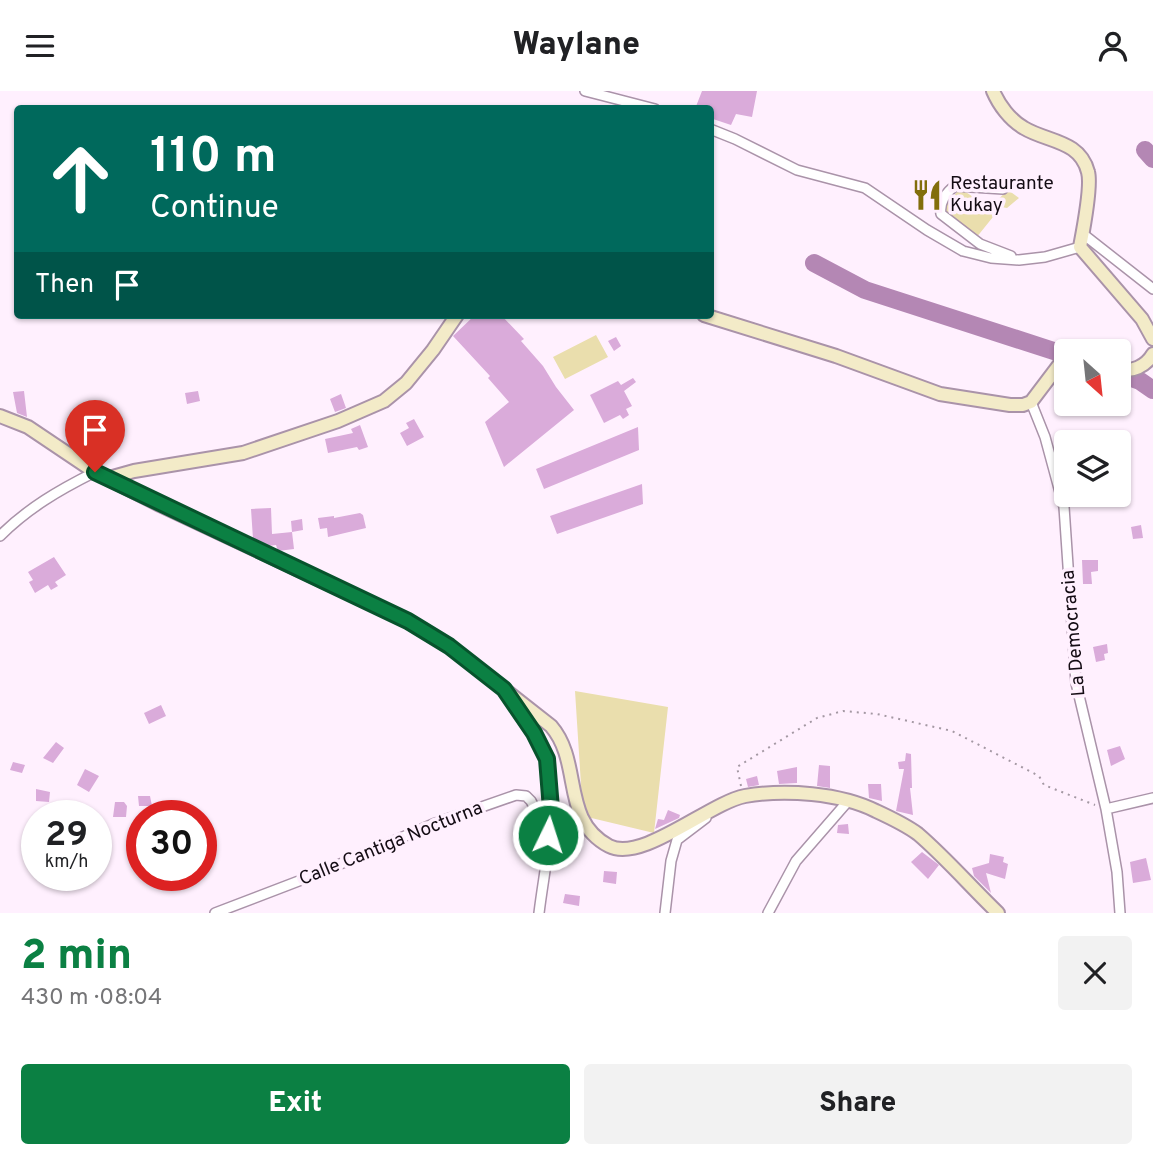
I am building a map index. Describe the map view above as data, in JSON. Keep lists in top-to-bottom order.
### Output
{
  "streets": {
    "street": ["La Democracia", "Calle Cantiga Nocturna"]
  },
  "places": {
    "restaurant": ["Restaurante Kukay"]
  },
  "north": "bottom right",
  "page": {
    "header": "Waylane",
    "turn": ["110 m", "Continue"],
    "then": "Then",
    "speed": "29 km/h",
    "limit": "30",
    "heading": ["2 min", "430 m · 08:04"],
    "buttons": ["Exit", "Share"]
  }
}
